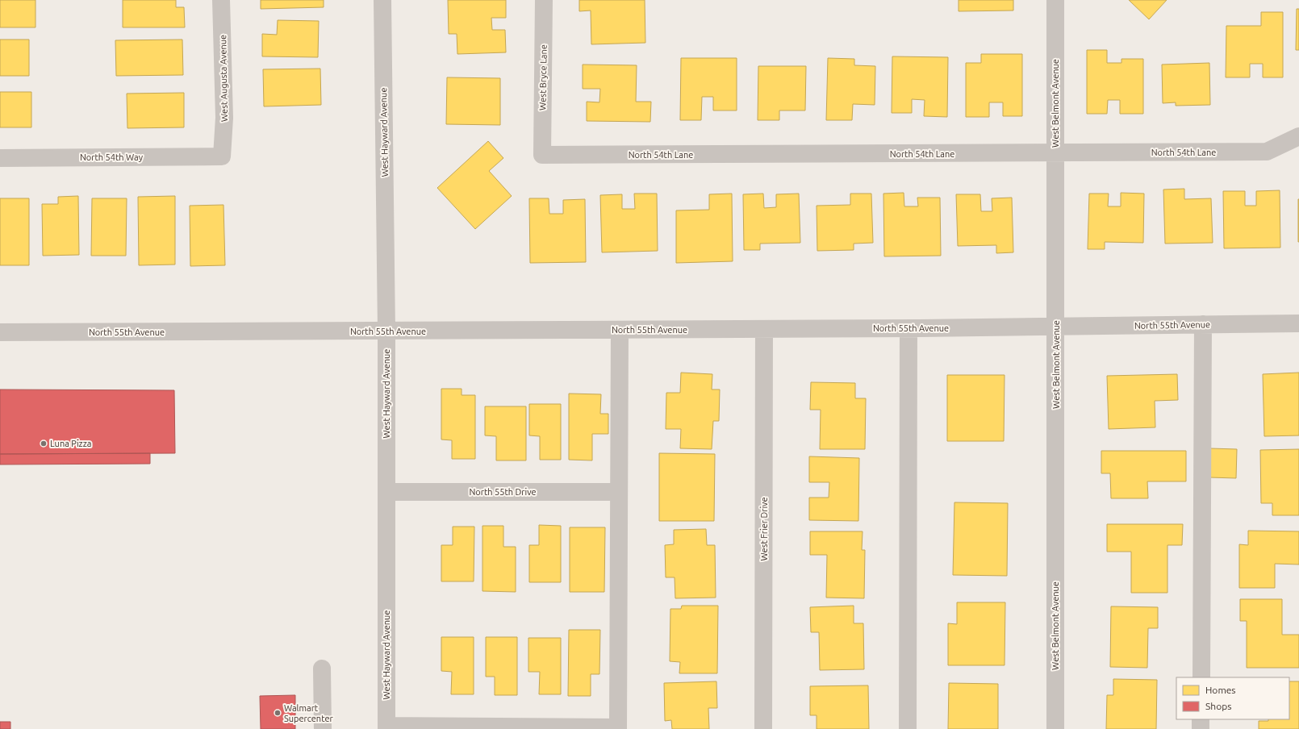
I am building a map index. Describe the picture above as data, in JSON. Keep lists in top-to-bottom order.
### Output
{
  "streets": {
    "street": [
      "West Bryce Lane",
      "West Augusta Avenue",
      "West Belmont Avenue",
      "West Hayward Avenue",
      "North 54th Lane",
      "North 54th Way",
      "North 55th Avenue",
      "North 55th Drive",
      "West Frier Drive"
    ]
  },
  "crossings": [
    ["West Bryce Lane", "North 54th Lane"],
    ["West Augusta Avenue", "North 54th Way"],
    ["West Belmont Avenue", "North 54th Lane"],
    ["West Belmont Avenue", "North 55th Avenue"],
    ["West Hayward Avenue", "North 55th Avenue"],
    ["West Hayward Avenue", "North 55th Drive"],
    ["North 55th Avenue", "West Frier Drive"]
  ],
  "places": ["Luna Pizza", "Walmart Supercenter"],
  "legend": ["Homes", "Shops"]
}
